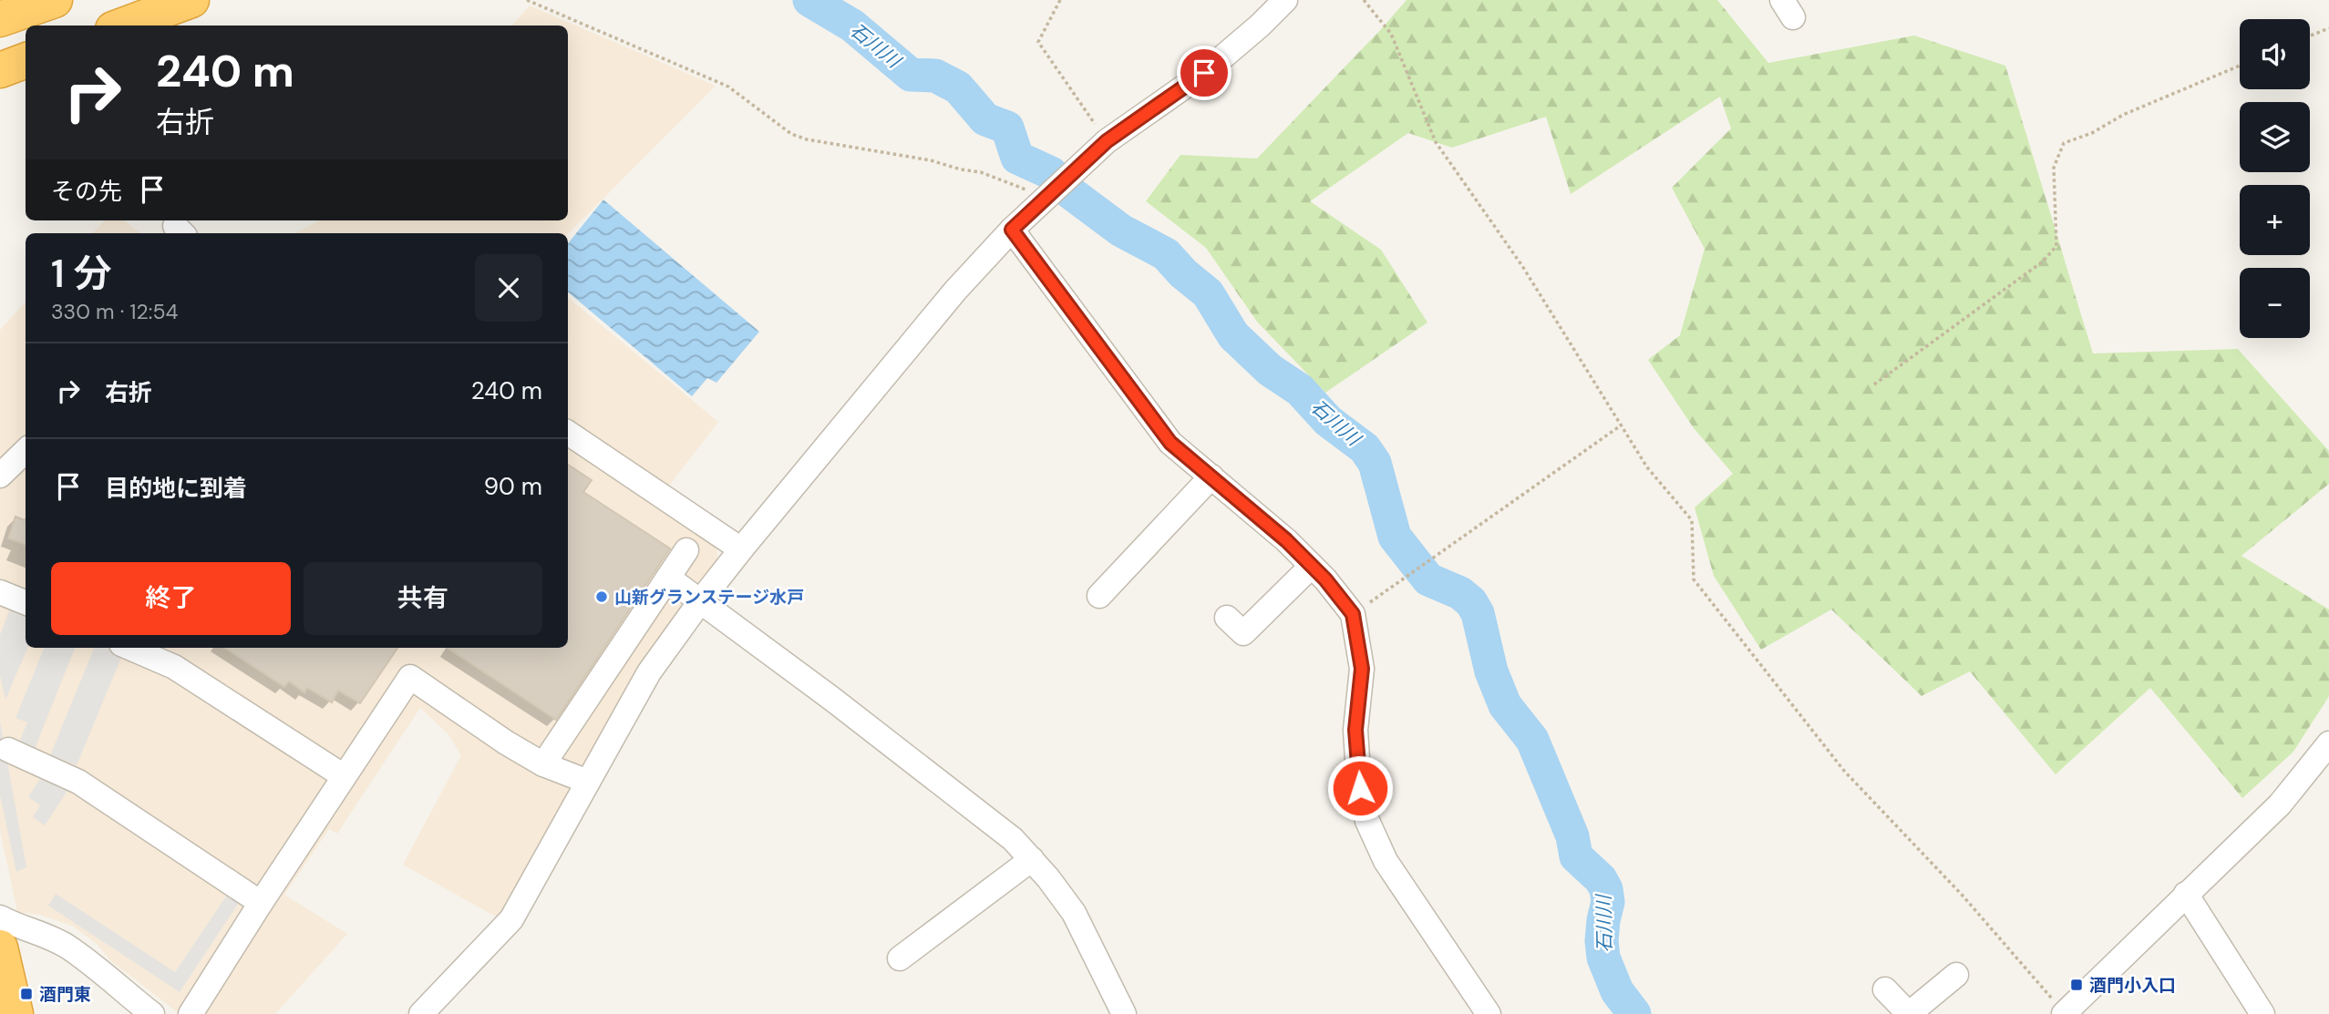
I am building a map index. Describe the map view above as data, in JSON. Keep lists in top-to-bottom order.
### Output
{
  "water": ["石川川"],
  "places": {
    "other": ["山新グランステージ水戸"],
    "transit": ["酒門小入口", "酒門東"]
  },
  "page": {
    "map_buttons": ["+", "−"],
    "turn": ["240 m", "右折"],
    "then": "その先",
    "heading": ["1 分", "330 m · 12:54"],
    "list": [
      {
        "name": "右折",
        "value": "240 m"
      },
      {
        "name": "目的地に到着",
        "value": "90 m"
      }
    ],
    "buttons": ["終了", "共有"]
  }
}
